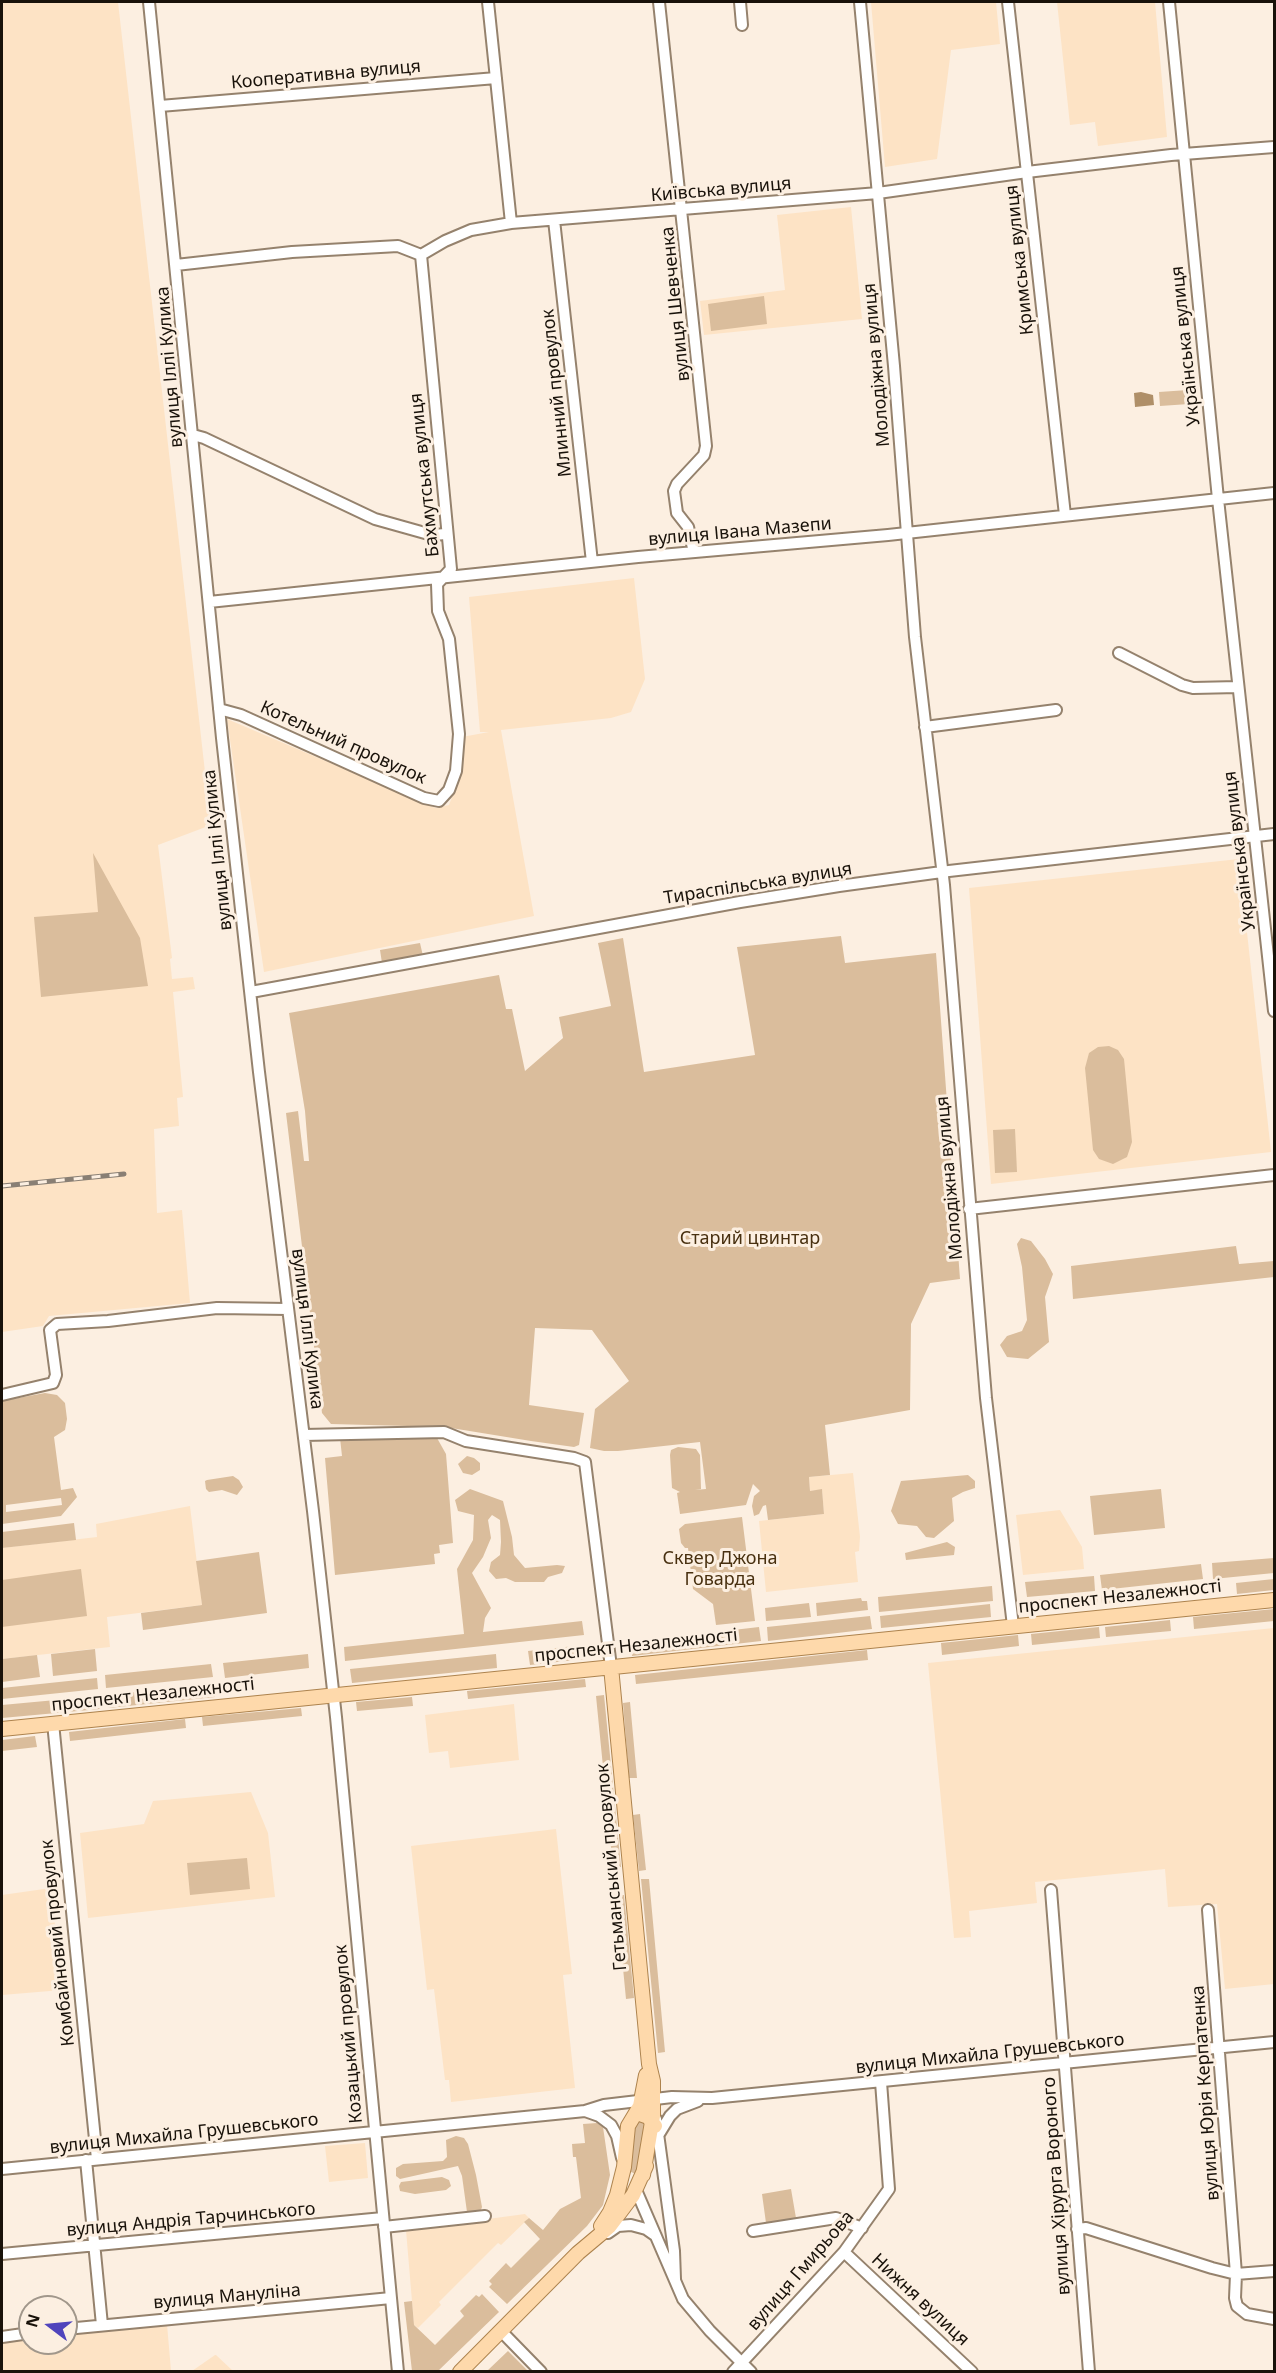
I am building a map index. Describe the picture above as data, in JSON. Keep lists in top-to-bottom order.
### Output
{
  "streets": {
    "main road": ["проспект Незалежності", "Гетьманський провулок"],
    "street": [
      "Кооперативна вулиця",
      "Київська вулиця",
      "Кримська вулиця",
      "вулиця Шевченка",
      "Українська вулиця",
      "Молодіжна вулиця",
      "вулиця Іллі Кулика",
      "Млинний провулок",
      "Бахмутська вулиця",
      "вулиця Івана Мазепи",
      "Котельний провулок",
      "Тираспільська вулиця",
      "Комбайновий провулок",
      "Козацький провулок",
      "вулиця Михайла Грушевського",
      "вулиця Юрія Керпатенка",
      "вулиця Хірурга Вороного",
      "вулиця Андрія Тарчинського",
      "вулиця Гмирьова",
      "вулиця Мануліна",
      "Нижня вулиця"
    ]
  },
  "crossings": [
    ["Кооперативна вулиця", "вулиця Іллі Кулика"],
    ["Київська вулиця", "Кримська вулиця"],
    ["Київська вулиця", "вулиця Шевченка"],
    ["Київська вулиця", "Українська вулиця"],
    ["Київська вулиця", "Молодіжна вулиця"],
    ["Київська вулиця", "Млинний провулок"],
    ["Київська вулиця", "Бахмутська вулиця"],
    ["Кримська вулиця", "вулиця Івана Мазепи"],
    ["вулиця Шевченка", "вулиця Івана Мазепи"],
    ["Українська вулиця", "вулиця Івана Мазепи"],
    ["Українська вулиця", "Тираспільська вулиця"],
    ["Молодіжна вулиця", "вулиця Івана Мазепи"],
    ["Молодіжна вулиця", "Тираспільська вулиця"],
    ["Молодіжна вулиця", "проспект Незалежності"],
    ["вулиця Іллі Кулика", "вулиця Івана Мазепи"],
    ["вулиця Іллі Кулика", "Котельний провулок"],
    ["вулиця Іллі Кулика", "Тираспільська вулиця"],
    ["вулиця Іллі Кулика", "проспект Незалежності"],
    ["вулиця Іллі Кулика", "Козацький провулок"],
    ["Млинний провулок", "вулиця Івана Мазепи"],
    ["Бахмутська вулиця", "вулиця Івана Мазепи"],
    ["Бахмутська вулиця", "Котельний провулок"],
    ["проспект Незалежності", "Гетьманський провулок"],
    ["проспект Незалежності", "Комбайновий провулок"],
    ["проспект Незалежності", "Козацький провулок"],
    ["Гетьманський провулок", "вулиця Михайла Грушевського"],
    ["Комбайновий провулок", "вулиця Михайла Грушевського"],
    ["Козацький провулок", "вулиця Михайла Грушевського"],
    ["Козацький провулок", "вулиця Андрія Тарчинського"],
    ["Козацький провулок", "вулиця Мануліна"],
    ["вулиця Михайла Грушевського", "вулиця Юрія Керпатенка"],
    ["вулиця Михайла Грушевського", "вулиця Хірурга Вороного"],
    ["вулиця Михайла Грушевського", "вулиця Гмирьова"],
    ["вулиця Гмирьова", "Нижня вулиця"]
  ],
  "parks": ["Старий цвинтар", "Сквер Джона Говарда"],
  "north": "left"
}
